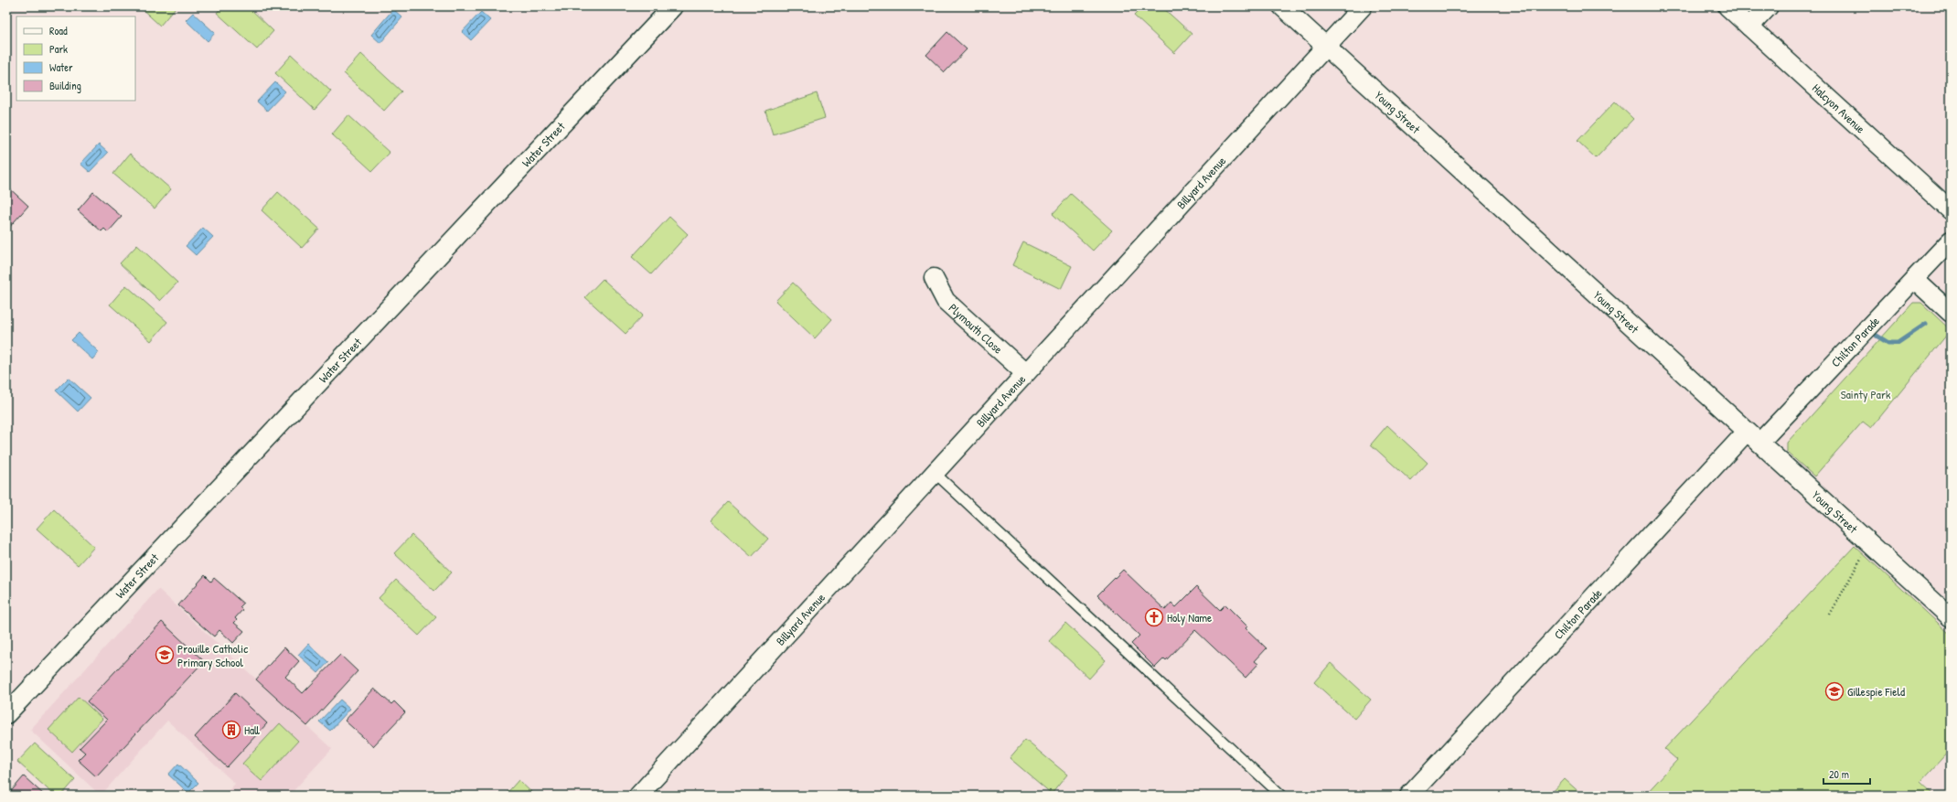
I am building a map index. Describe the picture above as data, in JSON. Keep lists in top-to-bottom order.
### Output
{
  "streets": {
    "street": [
      "Halcyon Avenue",
      "Young Street",
      "Water Street",
      "Billyard Avenue",
      "Plymouth Close",
      "Chilton Parade"
    ]
  },
  "crossings": [
    ["Young Street", "Billyard Avenue"],
    ["Young Street", "Chilton Parade"],
    ["Billyard Avenue", "Plymouth Close"]
  ],
  "parks": ["Sainty Park"],
  "places": {
    "church": ["Holy Name"],
    "school or university": ["Prouille Catholic Primary School", "Gillespie Field"],
    "building": ["Hall"]
  },
  "legend": [
    "Road",
    "Park",
    "Water",
    "Building"
  ],
  "scale_bar": "20 m"
}
